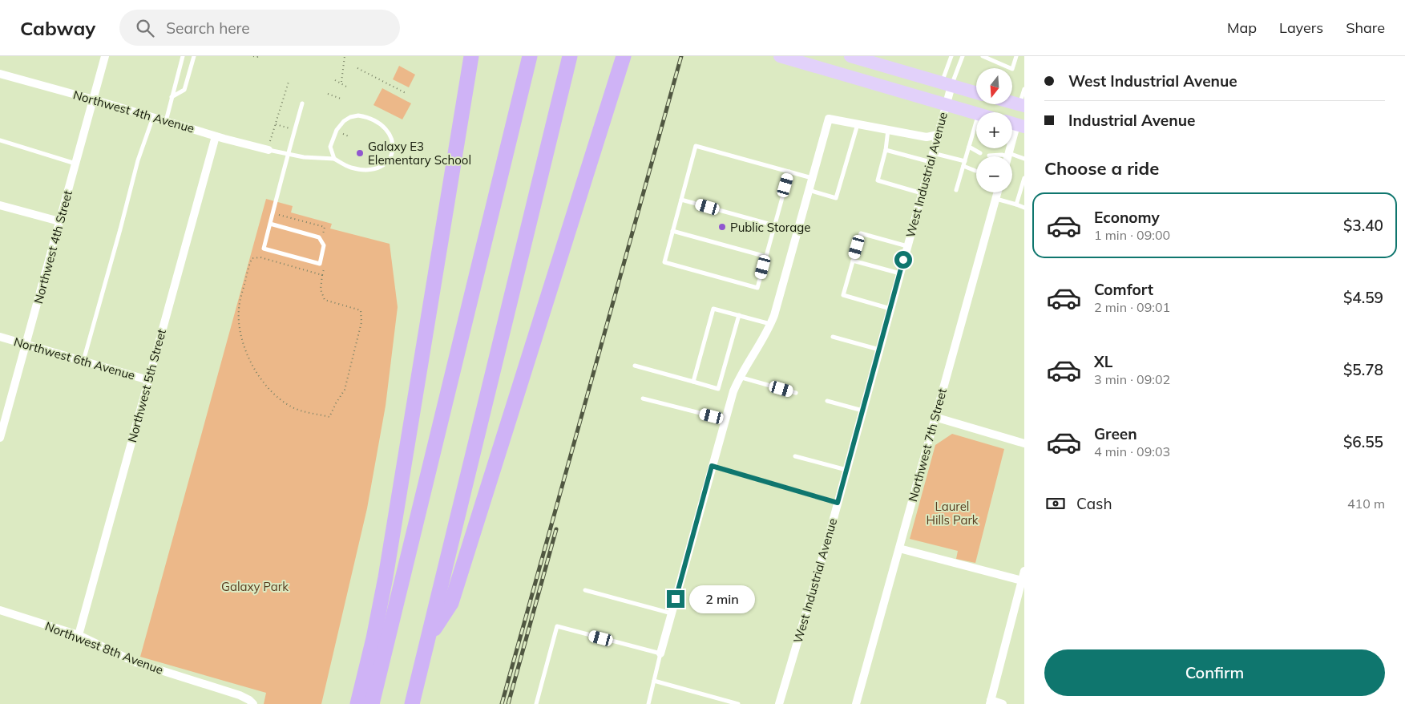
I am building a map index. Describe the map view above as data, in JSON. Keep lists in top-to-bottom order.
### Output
{
  "streets": {
    "street": [
      "Northwest 4th Avenue",
      "West Industrial Avenue",
      "Northwest 4th Street",
      "Northwest 6th Avenue",
      "Northwest 5th Street",
      "Northwest 7th Street",
      "Northwest 8th Avenue"
    ]
  },
  "crossings": [
    ["Northwest 4th Avenue", "Northwest 4th Street"],
    ["Northwest 4th Avenue", "Northwest 5th Street"],
    ["Northwest 4th Street", "Northwest 6th Avenue"],
    ["Northwest 6th Avenue", "Northwest 5th Street"],
    ["Northwest 5th Street", "Northwest 8th Avenue"]
  ],
  "parks": ["Laurel Hills Park", "Galaxy Park"],
  "places": ["Galaxy E3 Elementary School", "Public Storage"],
  "north": "bottom",
  "page": {
    "header": "Cabway",
    "search": "Search here",
    "nav": ["Map", "Layers", "Share"],
    "banner": ["West Industrial Avenue", "Industrial Avenue"],
    "map_buttons": ["+", "−"],
    "heading": "Choose a ride",
    "list": [
      {
        "name": "Economy",
        "note": "1 min · 09:00",
        "value": "$3.40"
      },
      {
        "name": "Comfort",
        "note": "2 min · 09:01",
        "value": "$4.59"
      },
      {
        "name": "XL",
        "note": "3 min · 09:02",
        "value": "$5.78"
      },
      {
        "name": "Green",
        "note": "4 min · 09:03",
        "value": "$6.55"
      }
    ],
    "pay": ["Cash", "410 m"],
    "bubble": "2 min",
    "buttons": "Confirm"
  }
}
